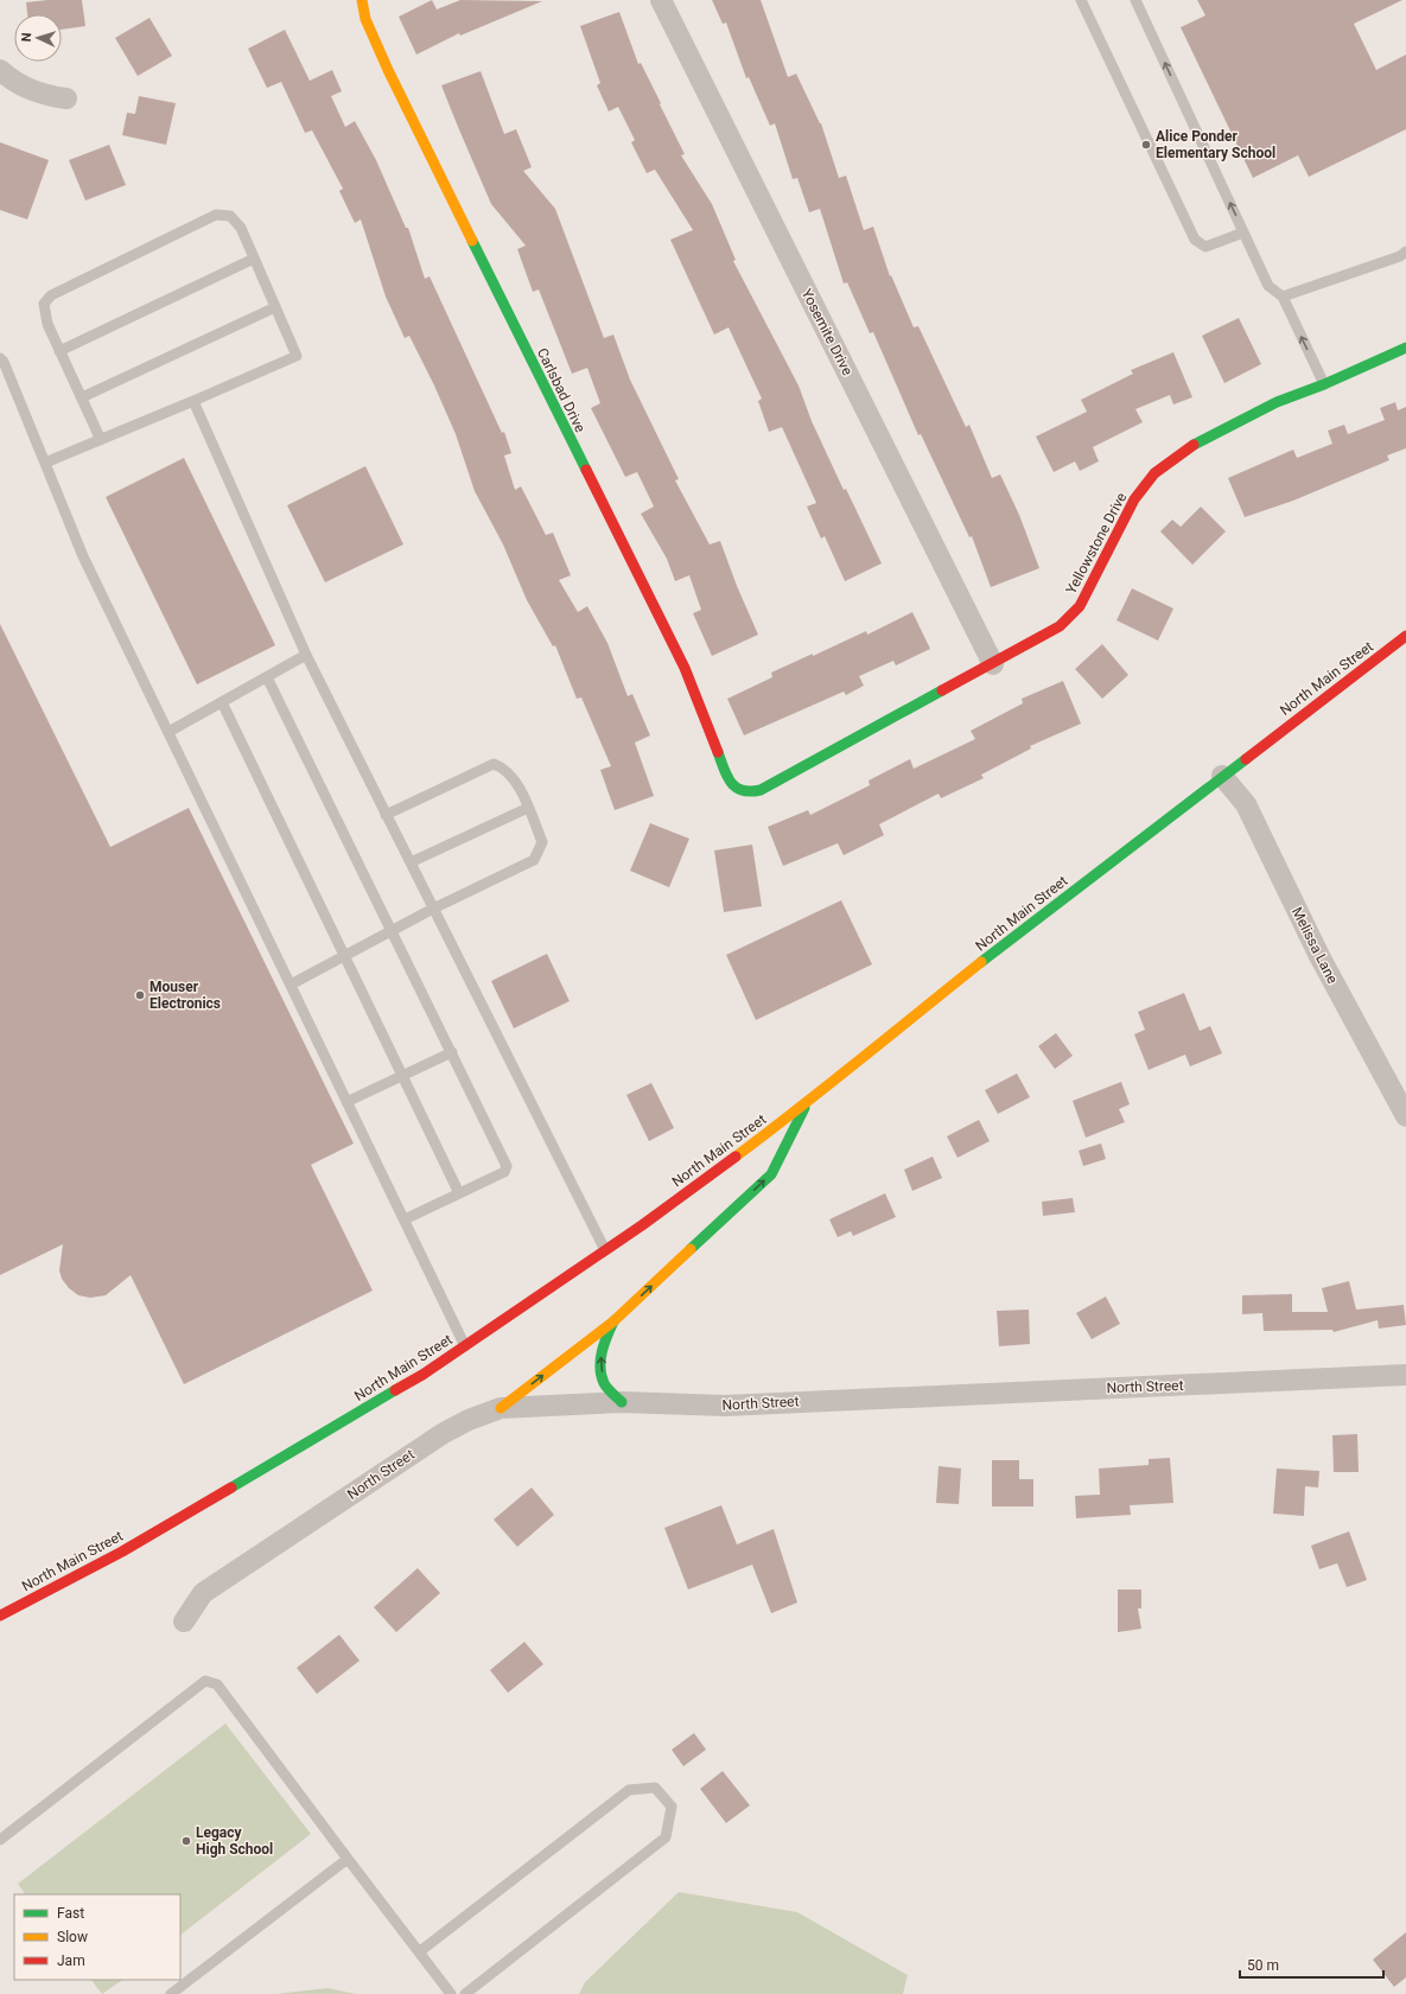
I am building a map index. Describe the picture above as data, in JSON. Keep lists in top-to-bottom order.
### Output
{
  "streets": {
    "main road": ["Carlsbad Drive", "Yellowstone Drive", "North Main Street"],
    "street": ["Yosemite Drive", "Melissa Lane", "North Street"]
  },
  "crossings": [
    ["Yosemite Drive", "Yellowstone Drive"],
    ["Carlsbad Drive", "Yellowstone Drive"],
    ["North Main Street", "Melissa Lane"]
  ],
  "places": ["Alice Ponder Elementary School", "Mouser Electronics", "Legacy High School"],
  "legend": ["Fast", "Slow", "Jam"],
  "scale_bar": "50 m",
  "north": "left"
}
